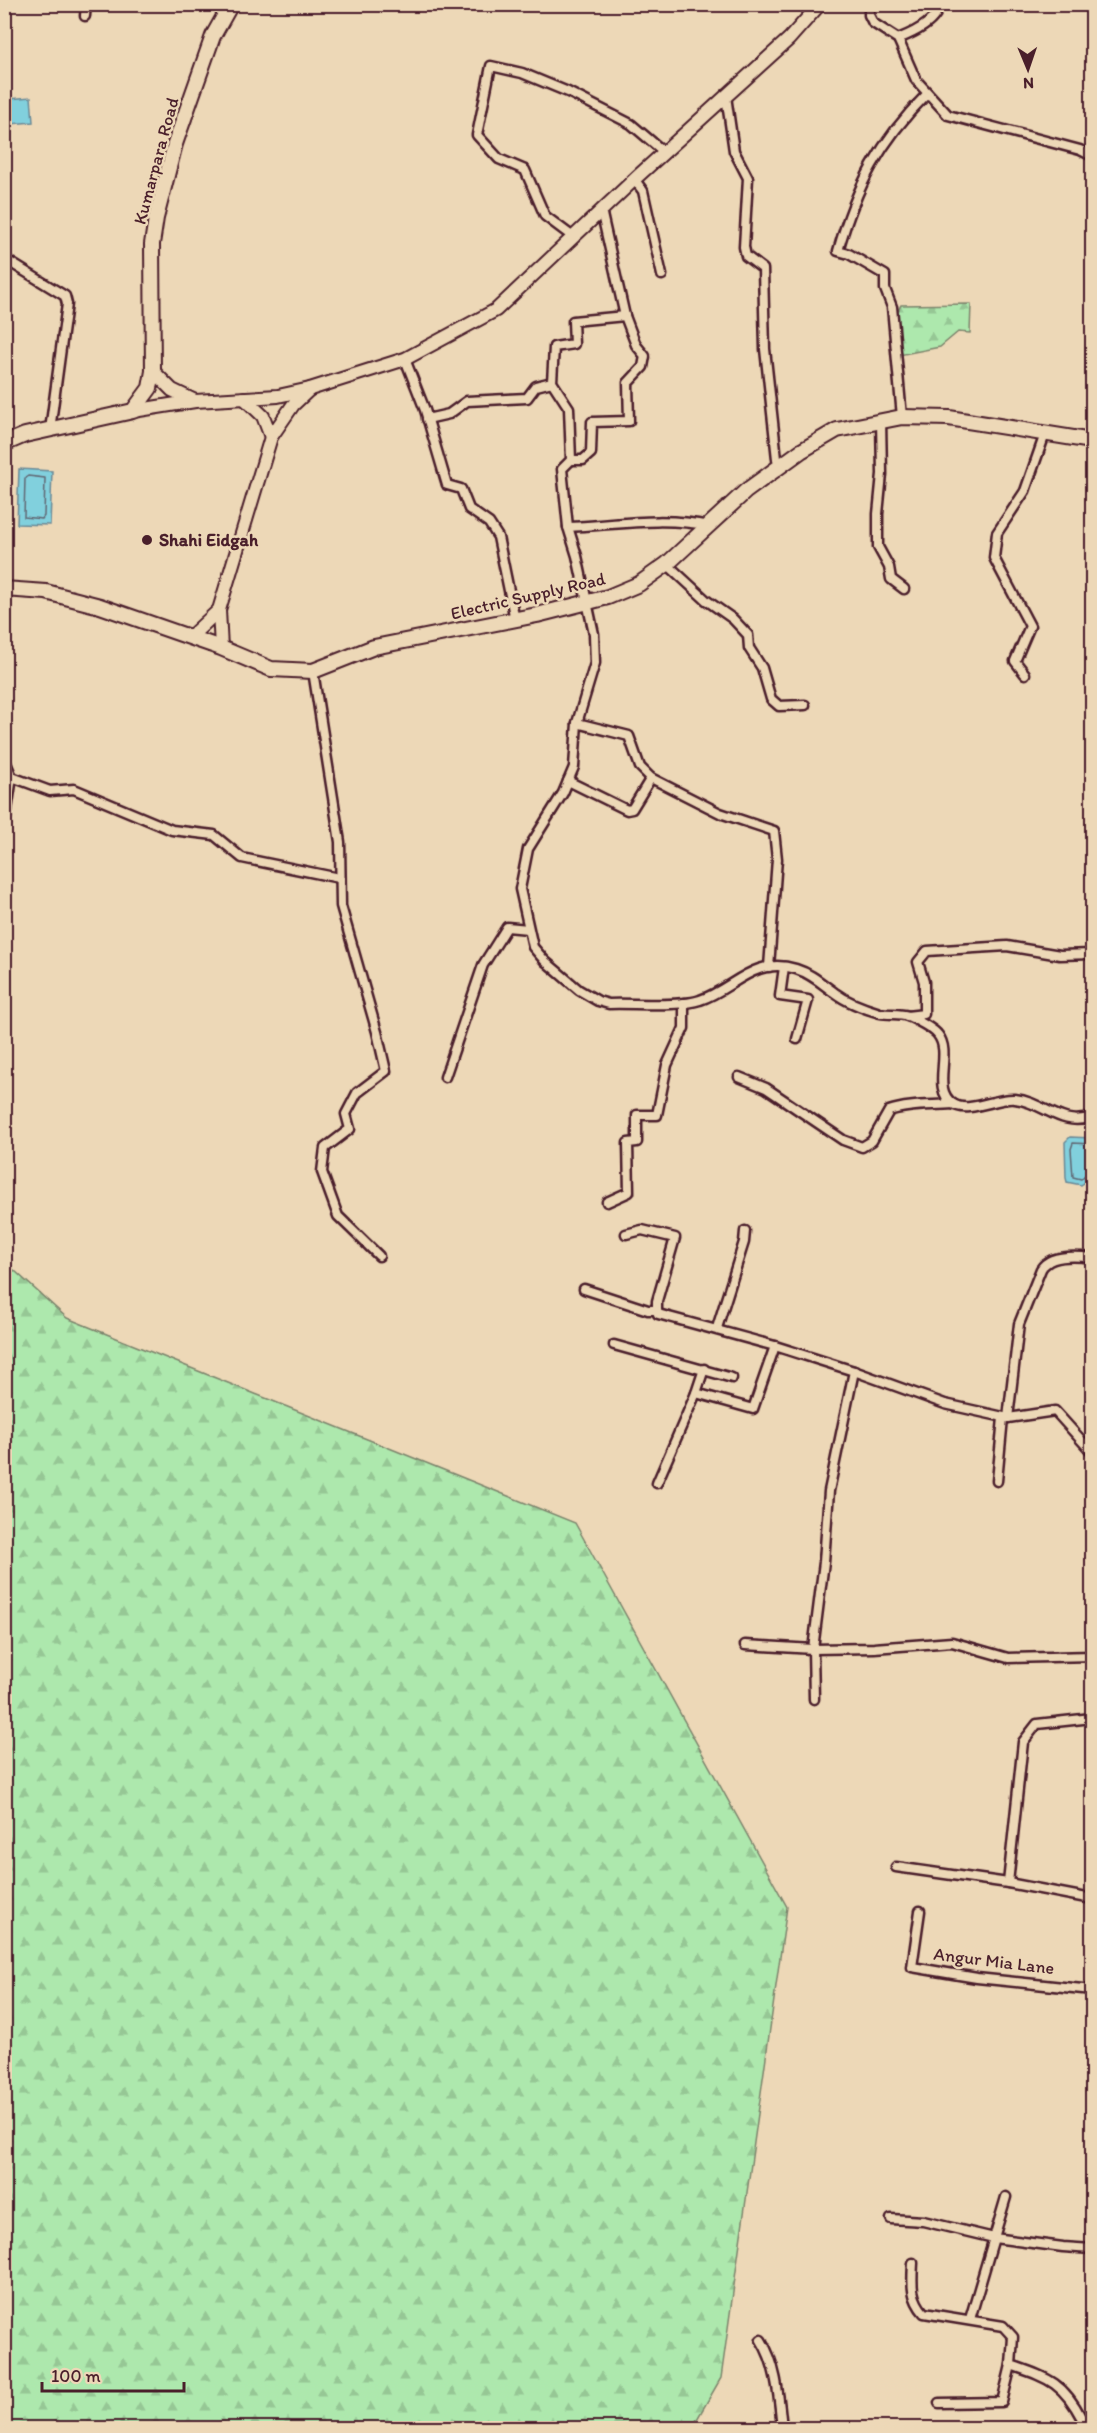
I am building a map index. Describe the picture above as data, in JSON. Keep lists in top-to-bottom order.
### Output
{
  "streets": {
    "main road": ["Kumarpara Road", "Electric Supply Road"],
    "street": ["Angur Mia Lane"]
  },
  "places": ["Shahi Eidgah"],
  "scale_bar": "100 m",
  "north": "bottom"
}
